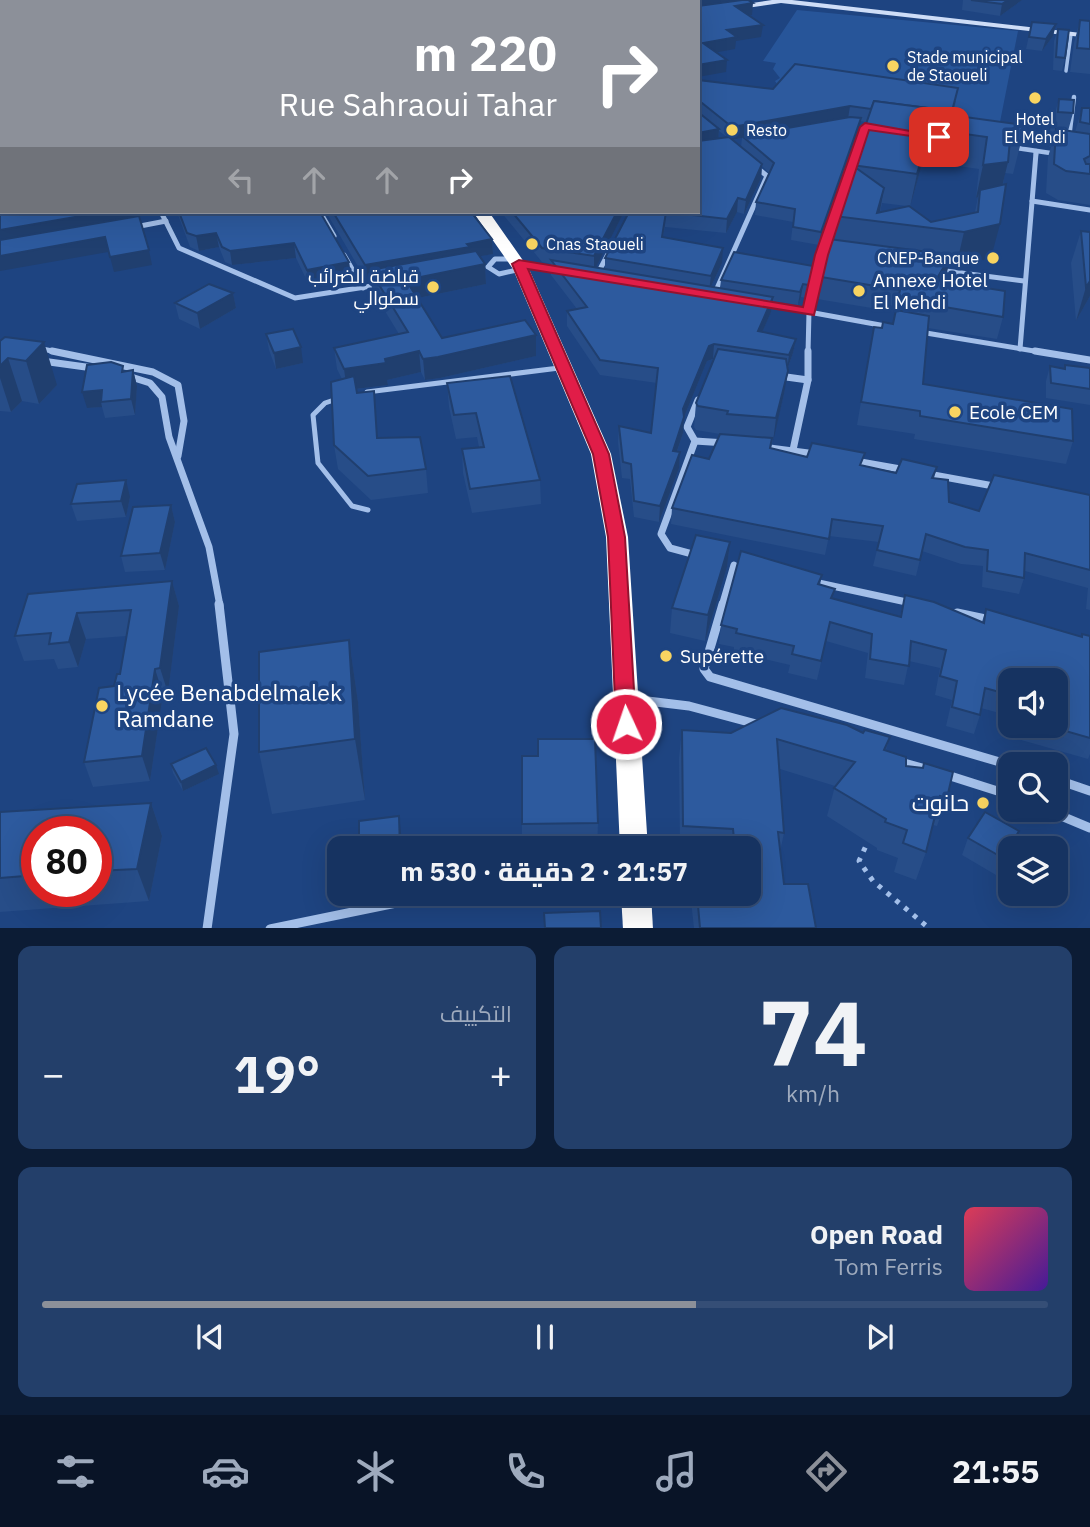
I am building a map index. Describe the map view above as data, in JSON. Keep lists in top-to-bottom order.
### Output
{
  "places": [
    "Stade municipal de Staoueli",
    "Hotel El Mehdi",
    "Resto",
    "Cnas Staoueli",
    "CNEP-Banque",
    "قباضة الضرائب سطوالي",
    "Annexe Hotel El Mehdi",
    "Ecole CEM",
    "Supérette",
    "Lycée Benabdelmalek Ramdane",
    "حانوت"
  ],
  "page": {
    "turn": ["220 m", "Rue Sahraoui Tahar"],
    "limit": "80",
    "trip": "21:57 · 2 دقيقة · 530 m",
    "tile": [
      ["74", "km/h"],
      "التكييف"
    ],
    "heat": ["−", "19°", "+"],
    "song": ["Open Road", "Tom Ferris"],
    "tabs": "21:55"
  }
}
